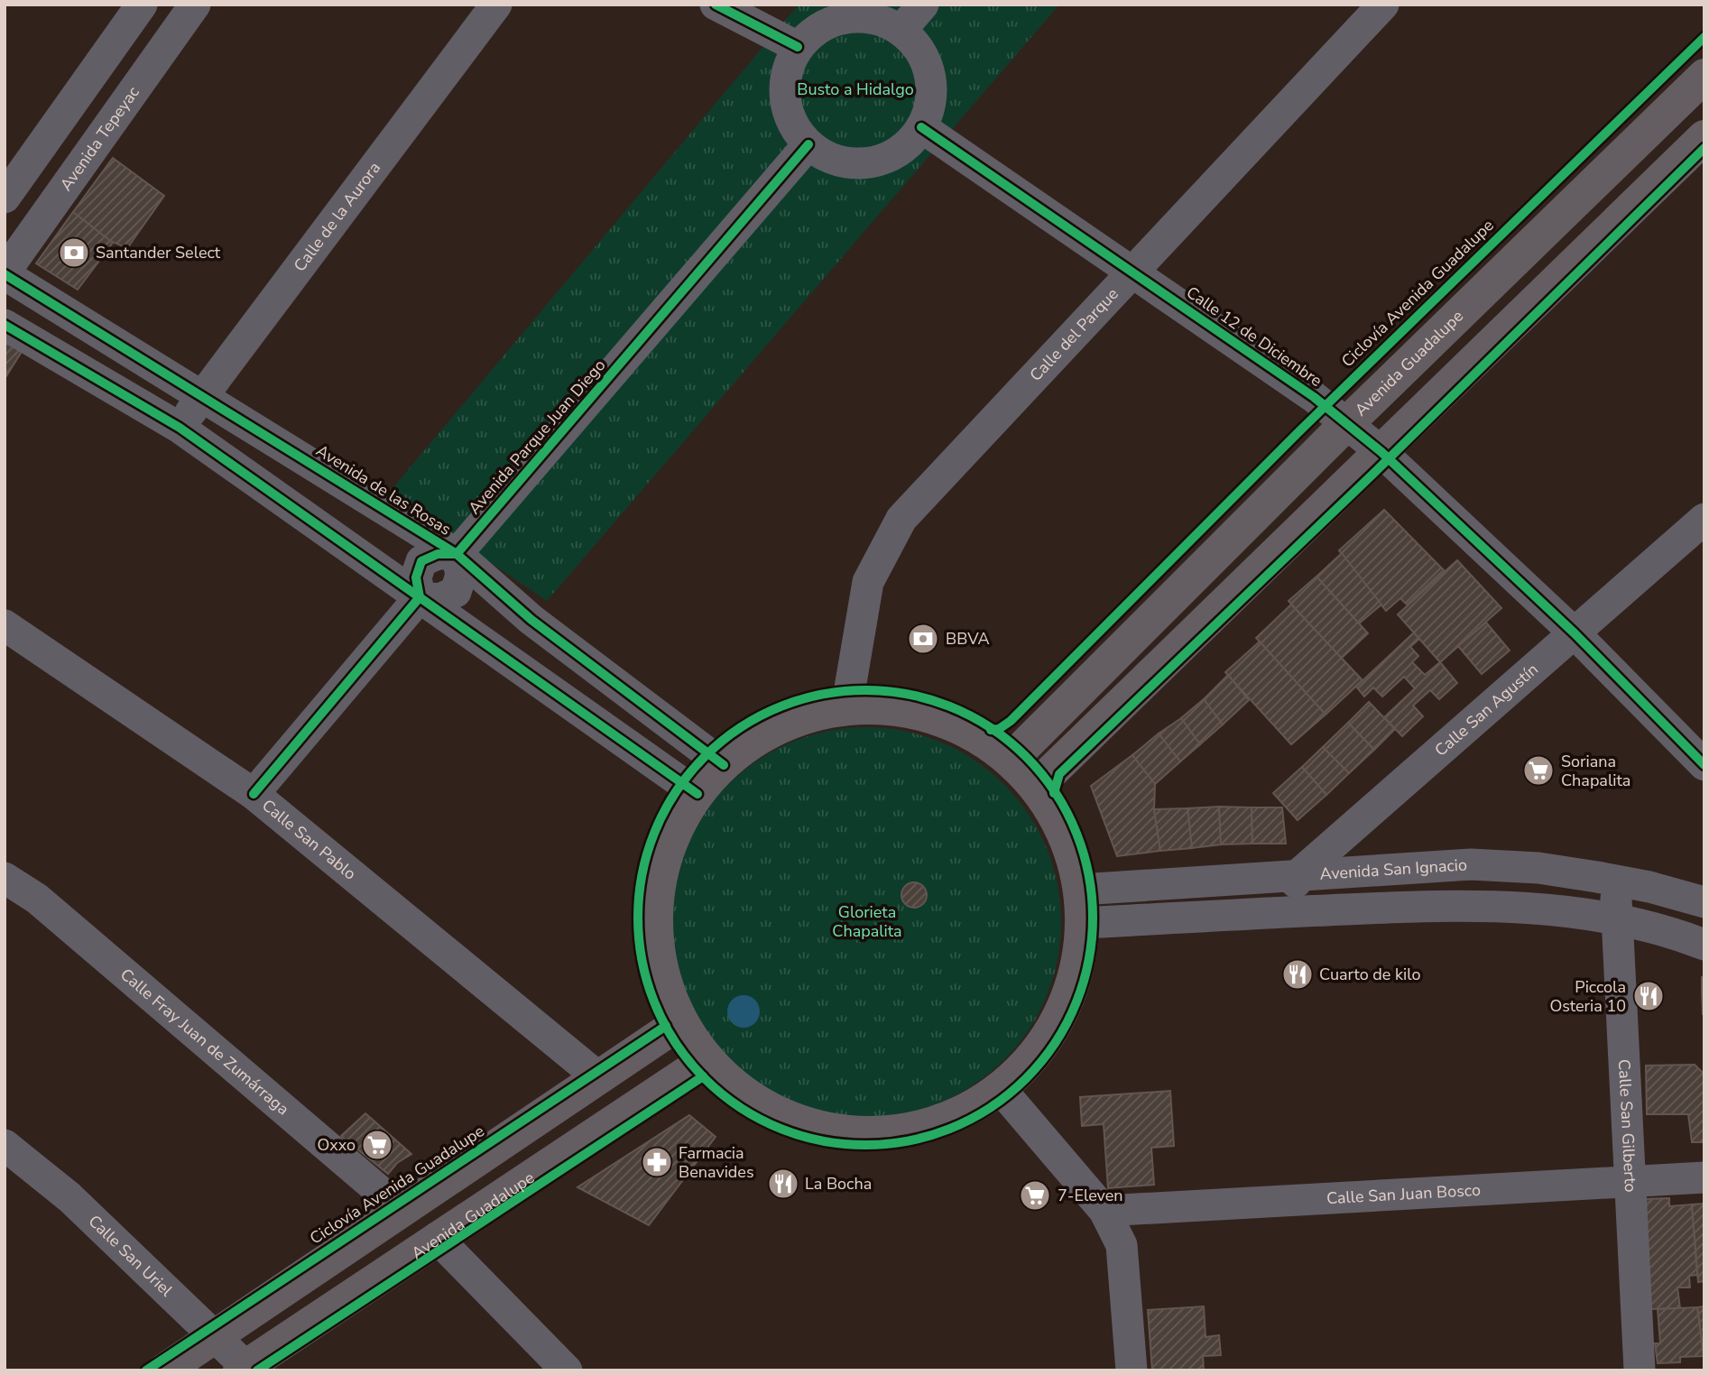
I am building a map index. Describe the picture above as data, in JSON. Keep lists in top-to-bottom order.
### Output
{
  "streets": {
    "main road": ["Avenida Guadalupe"],
    "street": [
      "Avenida Tepeyac",
      "Calle de la Aurora",
      "Calle del Parque",
      "Calle 12 de Diciembre",
      "Avenida Parque Juan Diego",
      "Avenida de las Rosas",
      "Calle San Agustín",
      "Calle San Pablo",
      "Avenida San Ignacio",
      "Calle Fray Juan de Zumárraga",
      "Calle San Gilberto",
      "Calle San Juan Bosco",
      "Calle San Uriel"
    ],
    "cycle path": ["Ciclovía Avenida Guadalupe"]
  },
  "crossings": [
    ["Avenida Tepeyac", "Avenida de las Rosas"],
    ["Calle de la Aurora", "Avenida de las Rosas"],
    ["Calle del Parque", "Calle 12 de Diciembre"],
    ["Calle 12 de Diciembre", "Avenida Guadalupe"],
    ["Calle 12 de Diciembre", "Avenida Parque Juan Diego"],
    ["Calle 12 de Diciembre", "Calle San Agustín"],
    ["Avenida Guadalupe", "Calle San Uriel"],
    ["Avenida Parque Juan Diego", "Avenida de las Rosas"],
    ["Calle San Agustín", "Avenida San Ignacio"],
    ["Avenida San Ignacio", "Calle San Gilberto"],
    ["Calle San Gilberto", "Calle San Juan Bosco"]
  ],
  "parks": ["Busto a Hidalgo", "Glorieta Chapalita"],
  "places": {
    "bank": ["Santander Select", "BBVA"],
    "supermarket": ["Soriana Chapalita", "Oxxo", "7-Eleven"],
    "restaurant": ["Cuarto de kilo", "Piccola Osteria 10", "La Bocha"],
    "pharmacy": ["Farmacia Benavides"]
  }
}
